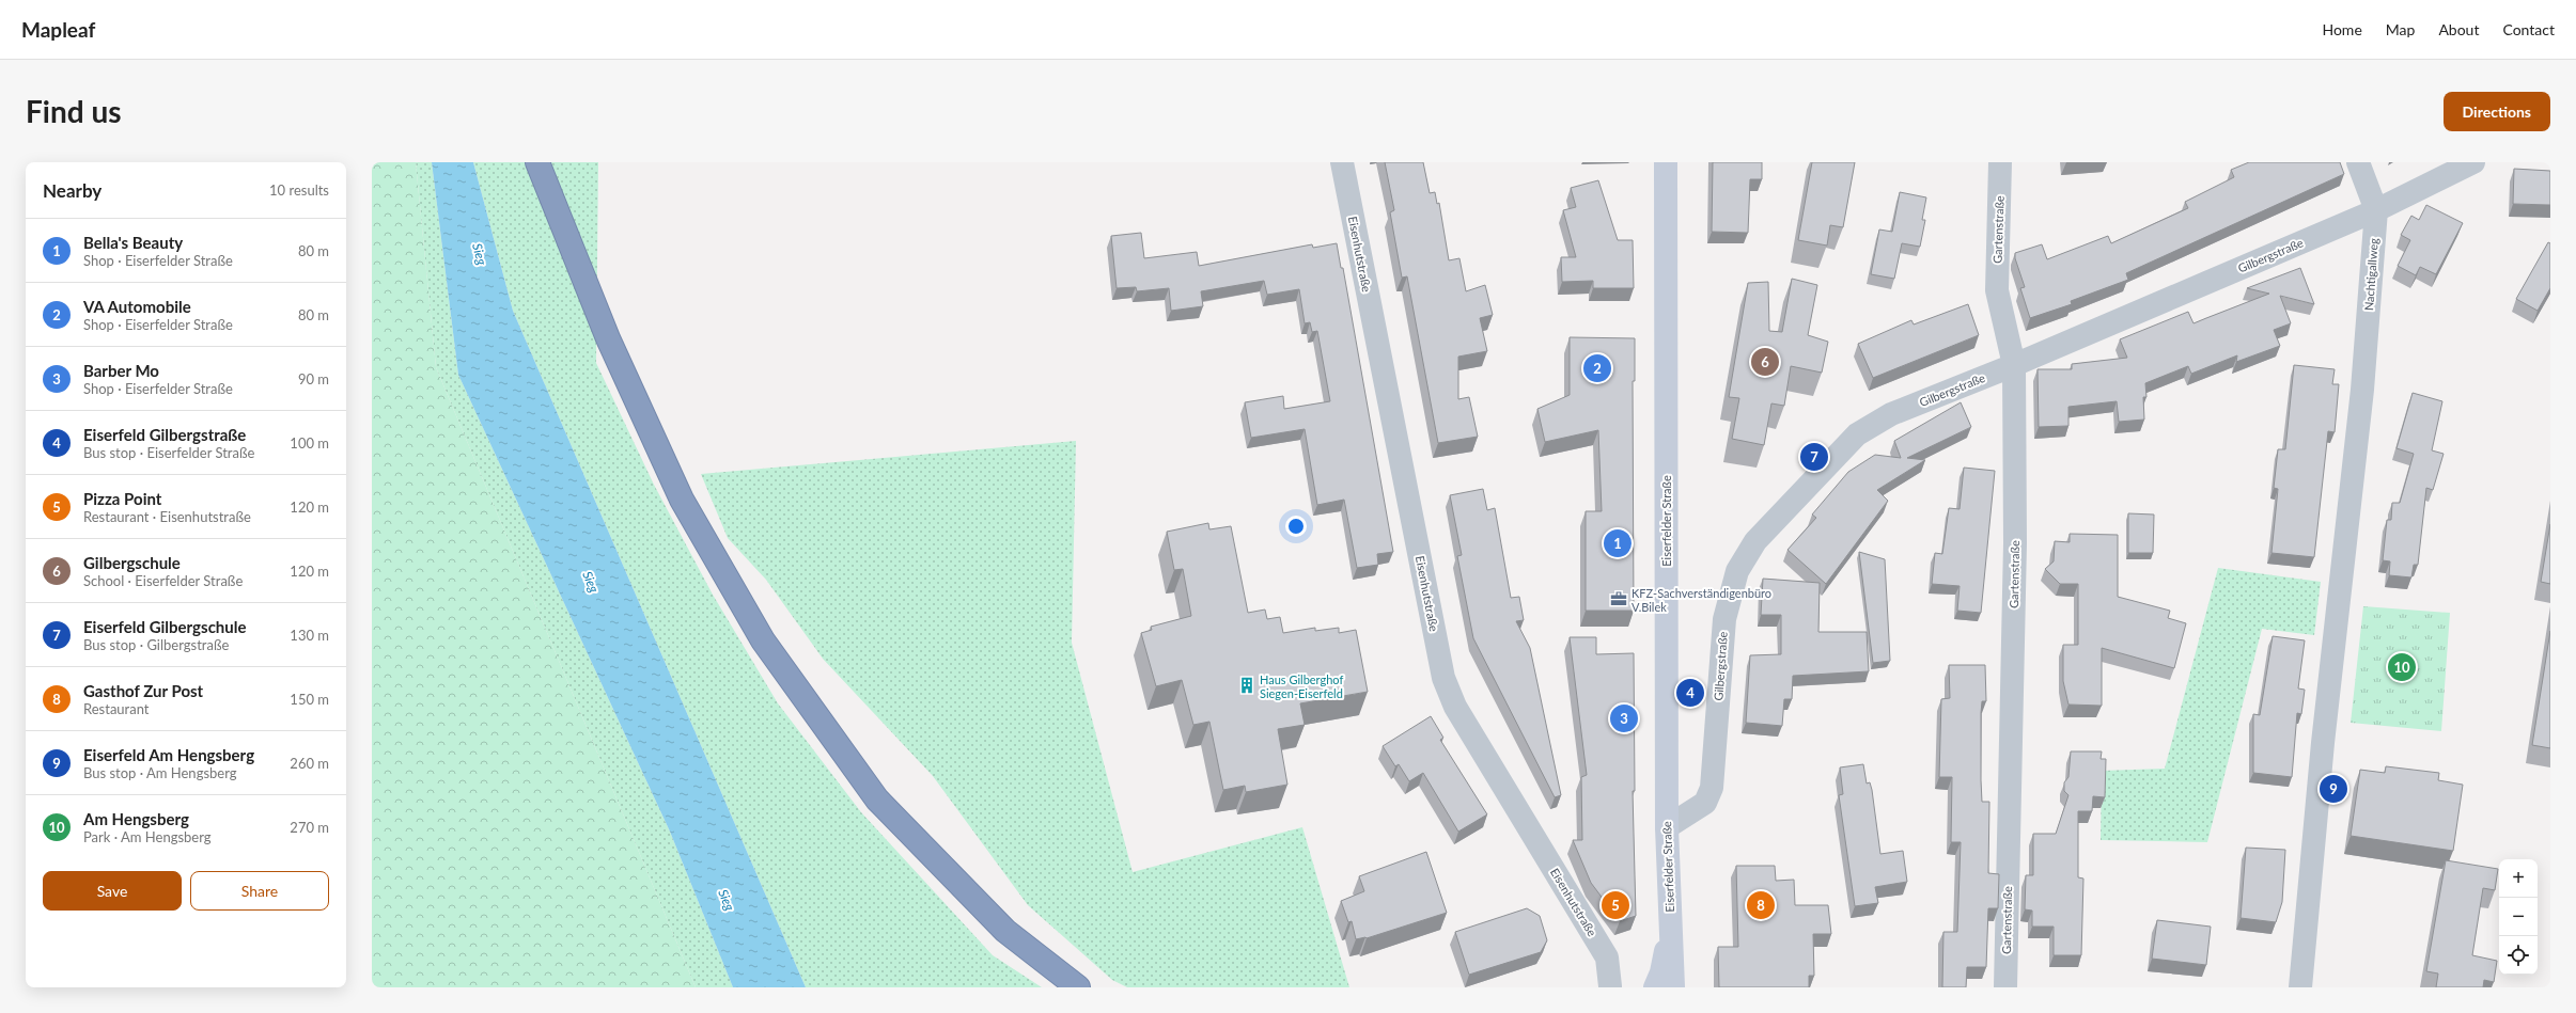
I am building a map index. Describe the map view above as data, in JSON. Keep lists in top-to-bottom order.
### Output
{
  "streets": {
    "main road": ["Eiserfelder Straße"],
    "street": [
      "Gartenstraße",
      "Eisenhutstraße",
      "Gilbergstraße",
      "Nachtigallweg"
    ]
  },
  "crossings": [
    ["Gartenstraße", "Gilbergstraße"],
    ["Gilbergstraße", "Nachtigallweg"],
    ["Gilbergstraße", "Eiserfelder Straße"]
  ],
  "water": ["Sieg"],
  "places": {
    "office": ["KFZ-Sachverständigenbüro V.Bilek"],
    "building": ["Haus Gilberghof Siegen-Eiserfeld"]
  },
  "page": {
    "header": "Mapleaf",
    "nav": [
      "Home",
      "Map",
      "About",
      "Contact"
    ],
    "buttons": [
      "Directions",
      ["Save", "Share"]
    ],
    "title": "Find us",
    "heading": ["Nearby", "10 results"],
    "list": [
      {
        "mark": "1",
        "name": "Bella's Beauty",
        "note": "Shop · Eiserfelder Straße",
        "value": "80 m"
      },
      {
        "mark": "2",
        "name": "VA Automobile",
        "note": "Shop · Eiserfelder Straße",
        "value": "80 m"
      },
      {
        "mark": "3",
        "name": "Barber Mo",
        "note": "Shop · Eiserfelder Straße",
        "value": "90 m"
      },
      {
        "mark": "4",
        "name": "Eiserfeld Gilbergstraße",
        "note": "Bus stop · Eiserfelder Straße",
        "value": "100 m"
      },
      {
        "mark": "5",
        "name": "Pizza Point",
        "note": "Restaurant · Eisenhutstraße",
        "value": "120 m"
      },
      {
        "mark": "6",
        "name": "Gilbergschule",
        "note": "School · Eiserfelder Straße",
        "value": "120 m"
      },
      {
        "mark": "7",
        "name": "Eiserfeld Gilbergschule",
        "note": "Bus stop · Gilbergstraße",
        "value": "130 m"
      },
      {
        "mark": "8",
        "name": "Gasthof Zur Post",
        "note": "Restaurant",
        "value": "150 m"
      },
      {
        "mark": "9",
        "name": "Eiserfeld Am Hengsberg",
        "note": "Bus stop · Am Hengsberg",
        "value": "260 m"
      },
      {
        "mark": "10",
        "name": "Am Hengsberg",
        "note": "Park · Am Hengsberg",
        "value": "270 m"
      }
    ],
    "pins": [
      "6",
      "2",
      "7",
      "1",
      "10",
      "4",
      "3",
      "9",
      "5",
      "8"
    ],
    "map_buttons": ["+", "−"]
  }
}
